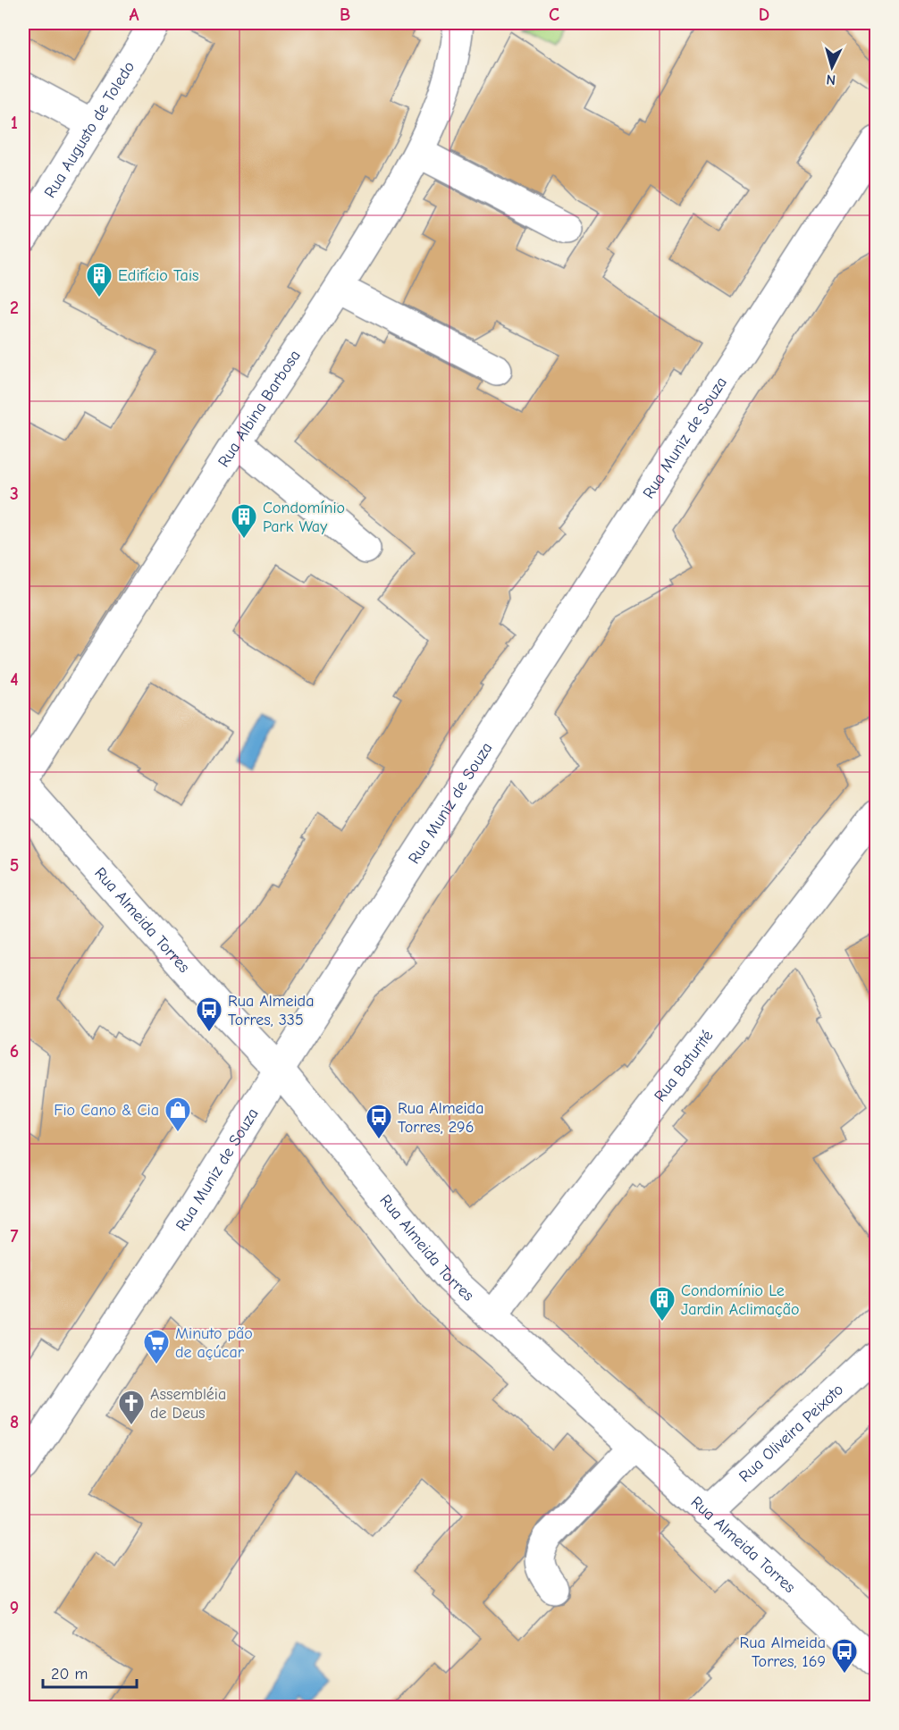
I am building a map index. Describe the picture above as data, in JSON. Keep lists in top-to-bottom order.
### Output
{
  "streets": {
    "street": [
      "Rua Augusto de Toledo",
      "Rua Albina Barbosa",
      "Rua Muniz de Souza",
      "Rua Almeida Torres",
      "Rua Baturité",
      "Rua Oliveira Peixoto"
    ]
  },
  "crossings": [
    ["Rua Muniz de Souza", "Rua Almeida Torres"],
    ["Rua Almeida Torres", "Rua Baturité"],
    ["Rua Almeida Torres", "Rua Oliveira Peixoto"]
  ],
  "places": {
    "building": ["Edifício Tais", "Condomínio Park Way", "Condomínio Le Jardin Aclimação"],
    "bus stop": ["Rua Almeida Torres, 335", "Rua Almeida Torres, 296", "Rua Almeida Torres, 169"],
    "shop": ["Fio Cano & Cia"],
    "supermarket": ["Minuto pão de açúcar"],
    "church": ["Assembléia de Deus"]
  },
  "scale_bar": "20 m",
  "north": "bottom",
  "grid": {
    "columns": [
      "A",
      "B",
      "C",
      "D"
    ],
    "rows": [
      "1",
      "2",
      "3",
      "4",
      "5",
      "6",
      "7",
      "8",
      "9"
    ]
  }
}
